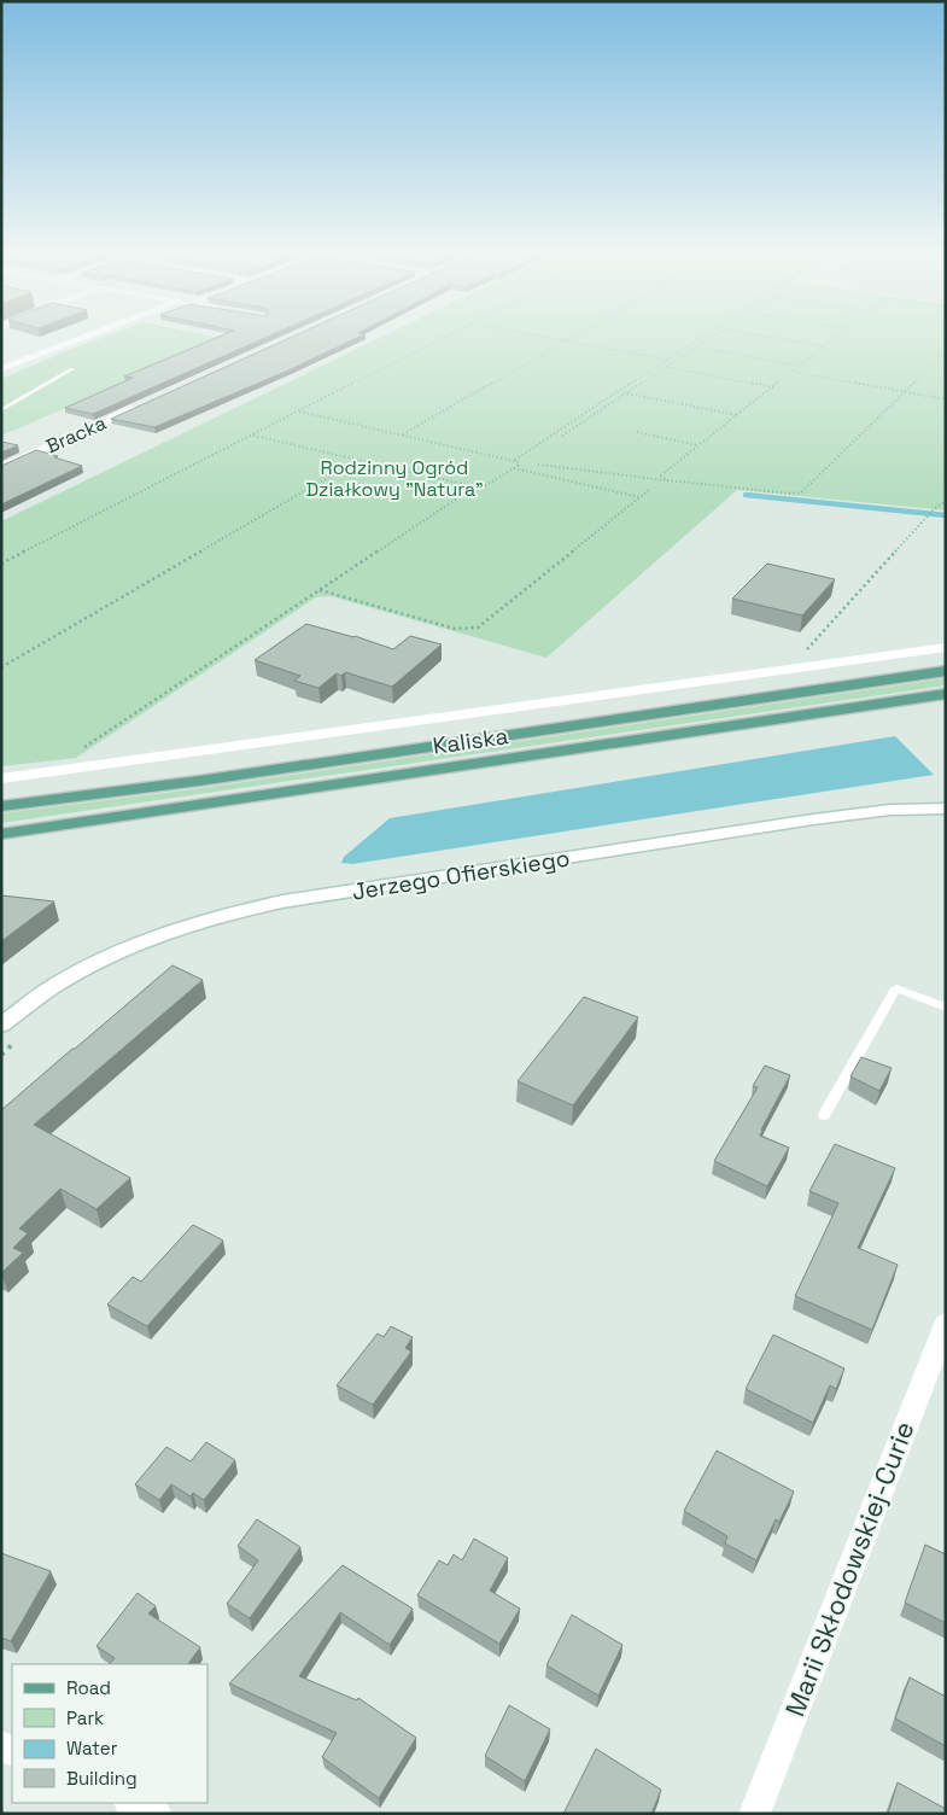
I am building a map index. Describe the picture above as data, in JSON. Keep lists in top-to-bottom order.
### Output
{
  "streets": {
    "main road": ["Kaliska"],
    "street": ["Bracka", "Jerzego Ofierskiego", "Marii Skłodowskiej-Curie"]
  },
  "parks": ["Rodzinny Ogród Działkowy \"Natura\""],
  "legend": [
    "Road",
    "Park",
    "Water",
    "Building"
  ]
}
